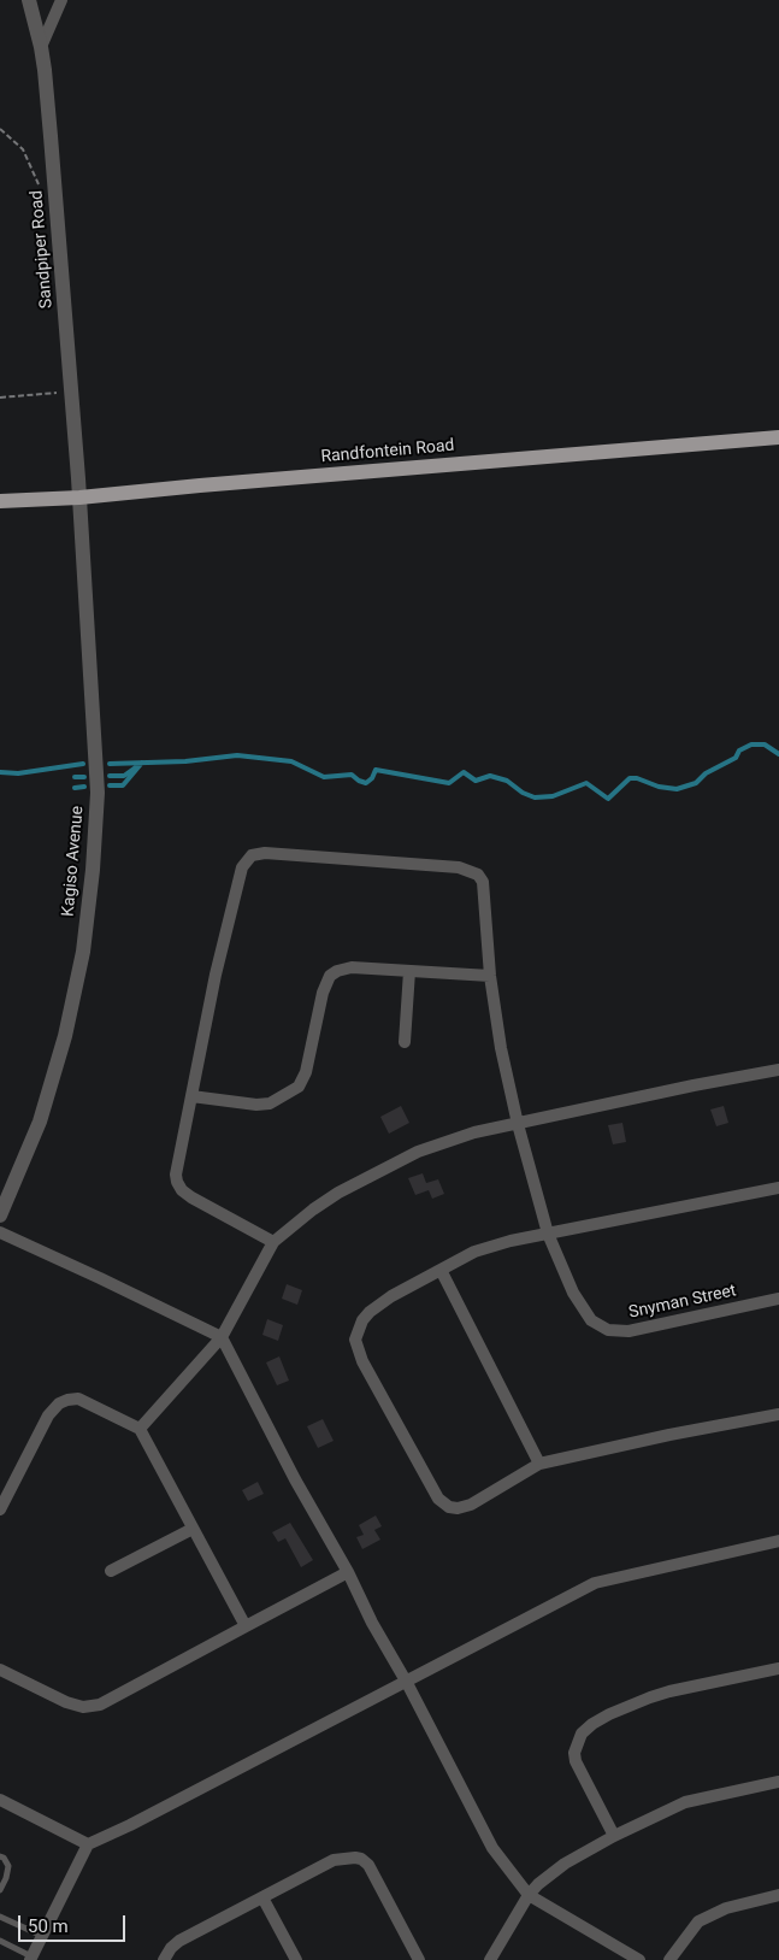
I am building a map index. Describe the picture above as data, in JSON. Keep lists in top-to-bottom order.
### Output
{
  "streets": {
    "main road": ["Randfontein Road"],
    "street": ["Sandpiper Road", "Kagiso Avenue", "Snyman Street"]
  },
  "crossings": [
    ["Sandpiper Road", "Randfontein Road"],
    ["Sandpiper Road", "Kagiso Avenue"],
    ["Randfontein Road", "Kagiso Avenue"]
  ],
  "scale_bar": "50 m"
}
